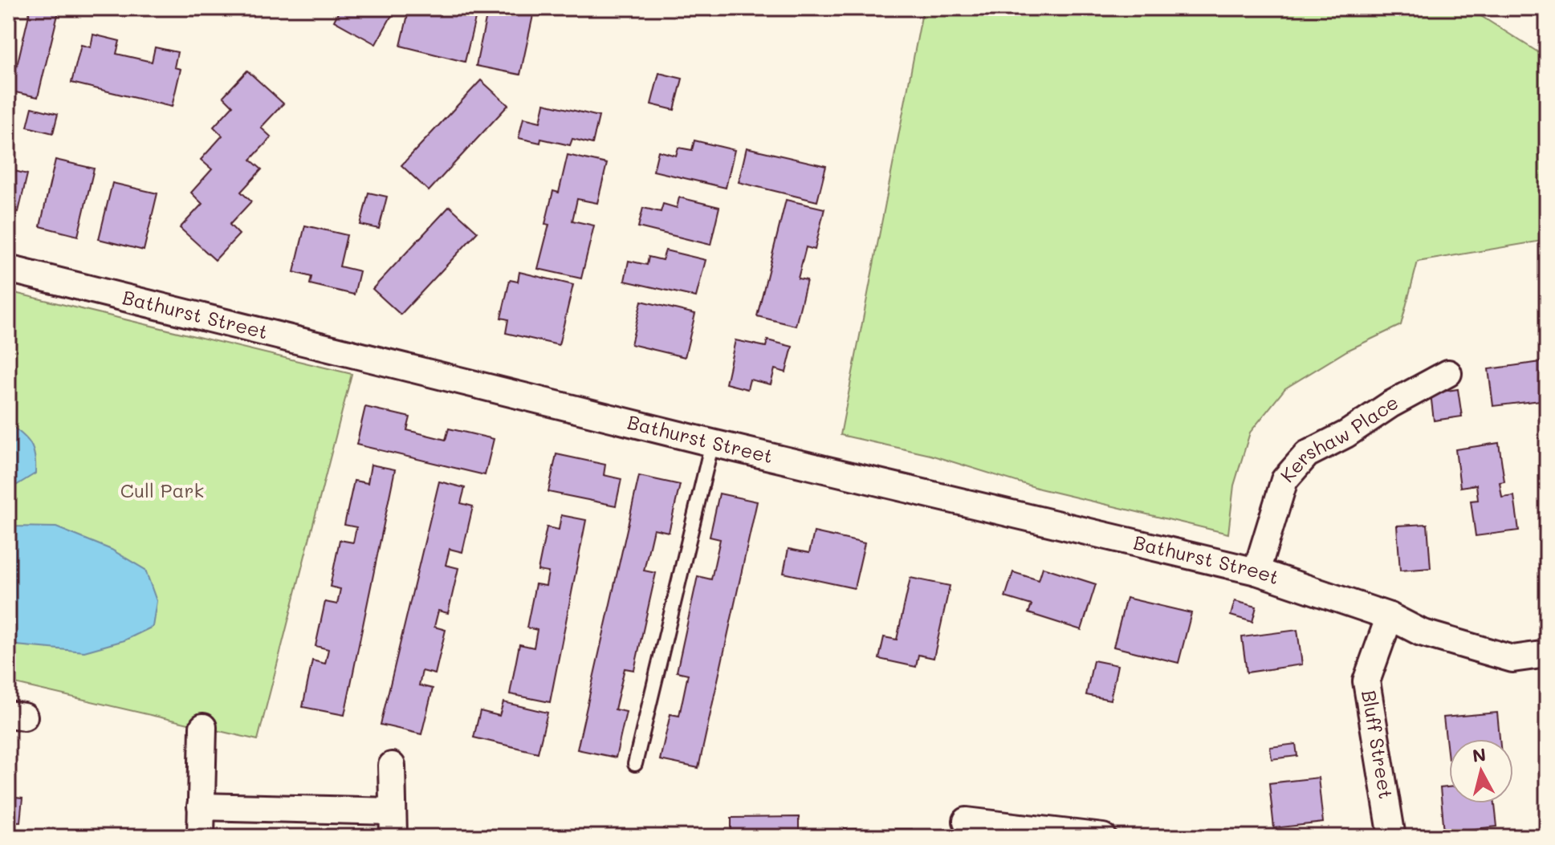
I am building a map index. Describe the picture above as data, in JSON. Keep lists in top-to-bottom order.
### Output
{
  "streets": {
    "street": ["Bathurst Street", "Kershaw Place", "Bluff Street"]
  },
  "crossings": [
    ["Bathurst Street", "Kershaw Place"],
    ["Bathurst Street", "Bluff Street"]
  ],
  "parks": ["Cull Park"],
  "north": "top"
}
